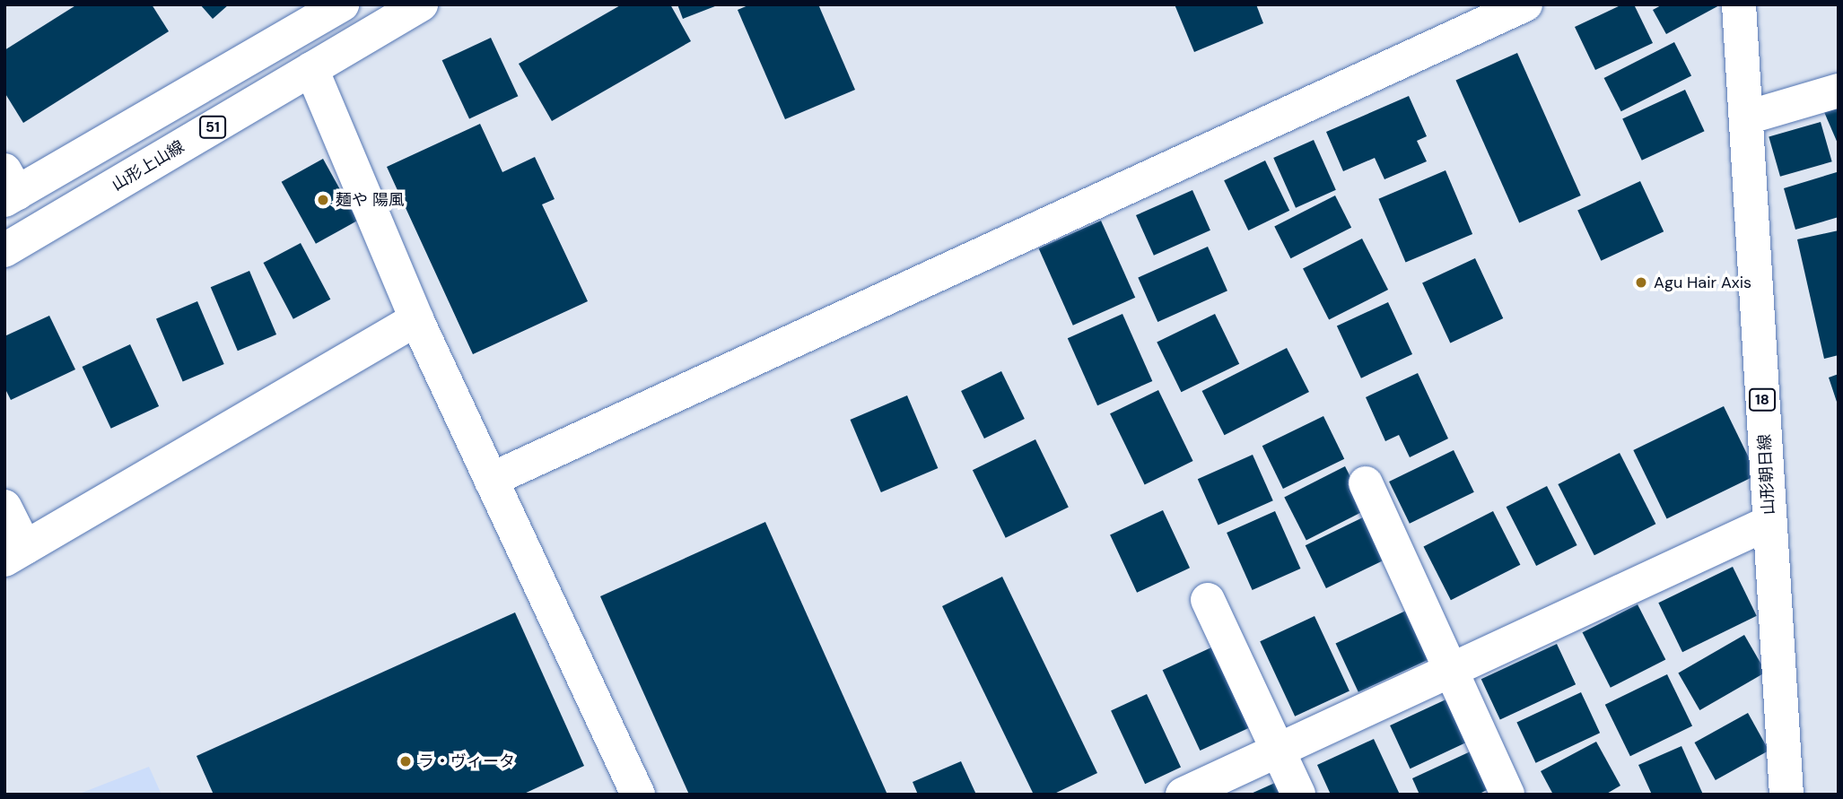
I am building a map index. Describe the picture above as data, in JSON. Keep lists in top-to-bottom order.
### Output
{
  "streets": {
    "street": [
      "51",
      "山形上山線",
      "18",
      "山形朝日線"
    ]
  },
  "places": ["麺や 陽風", "Agu Hair Axis", "ラ・ヴィータ"]
}
